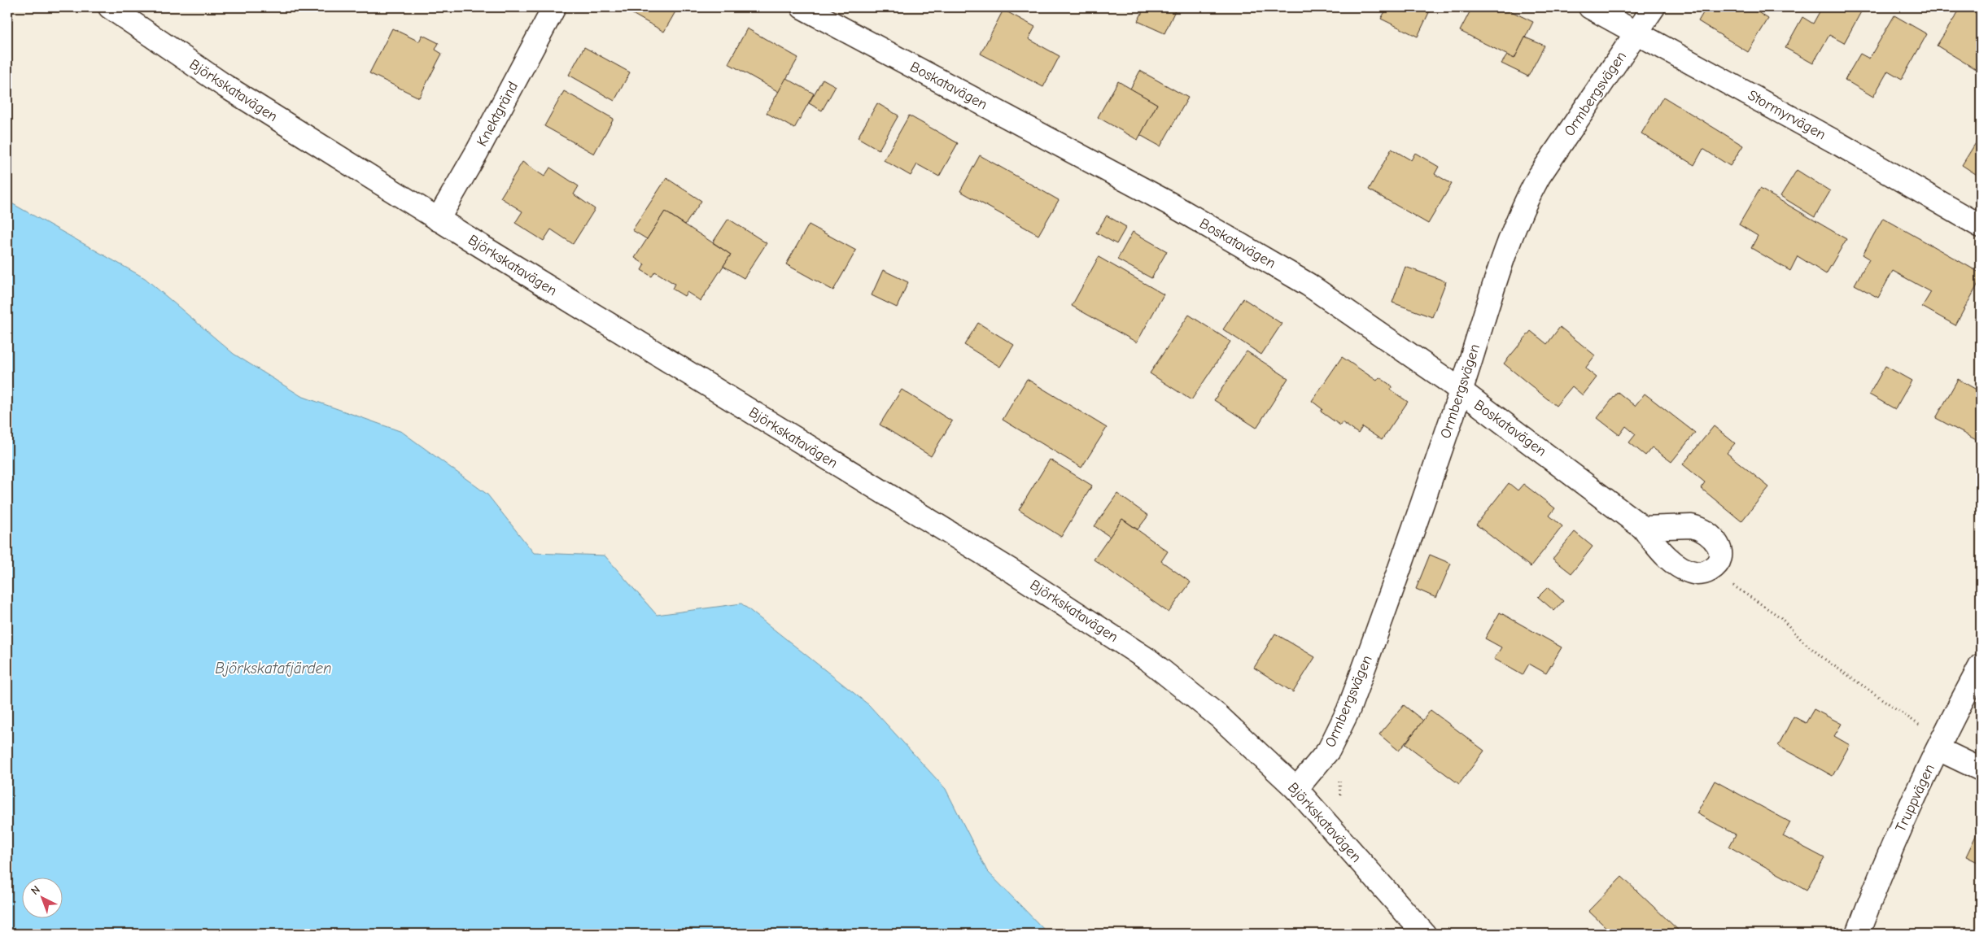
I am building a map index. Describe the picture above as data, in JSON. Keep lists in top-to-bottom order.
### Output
{
  "streets": {
    "street": [
      "Boskatavägen",
      "Björkskatavägen",
      "Ormbergsvägen",
      "Knektgränd",
      "Stormyrvägen",
      "Truppvägen"
    ]
  },
  "crossings": [
    ["Boskatavägen", "Ormbergsvägen"],
    ["Björkskatavägen", "Ormbergsvägen"],
    ["Björkskatavägen", "Knektgränd"],
    ["Ormbergsvägen", "Stormyrvägen"]
  ],
  "water": ["Björkskatafjärden"],
  "north": "top left"
}
